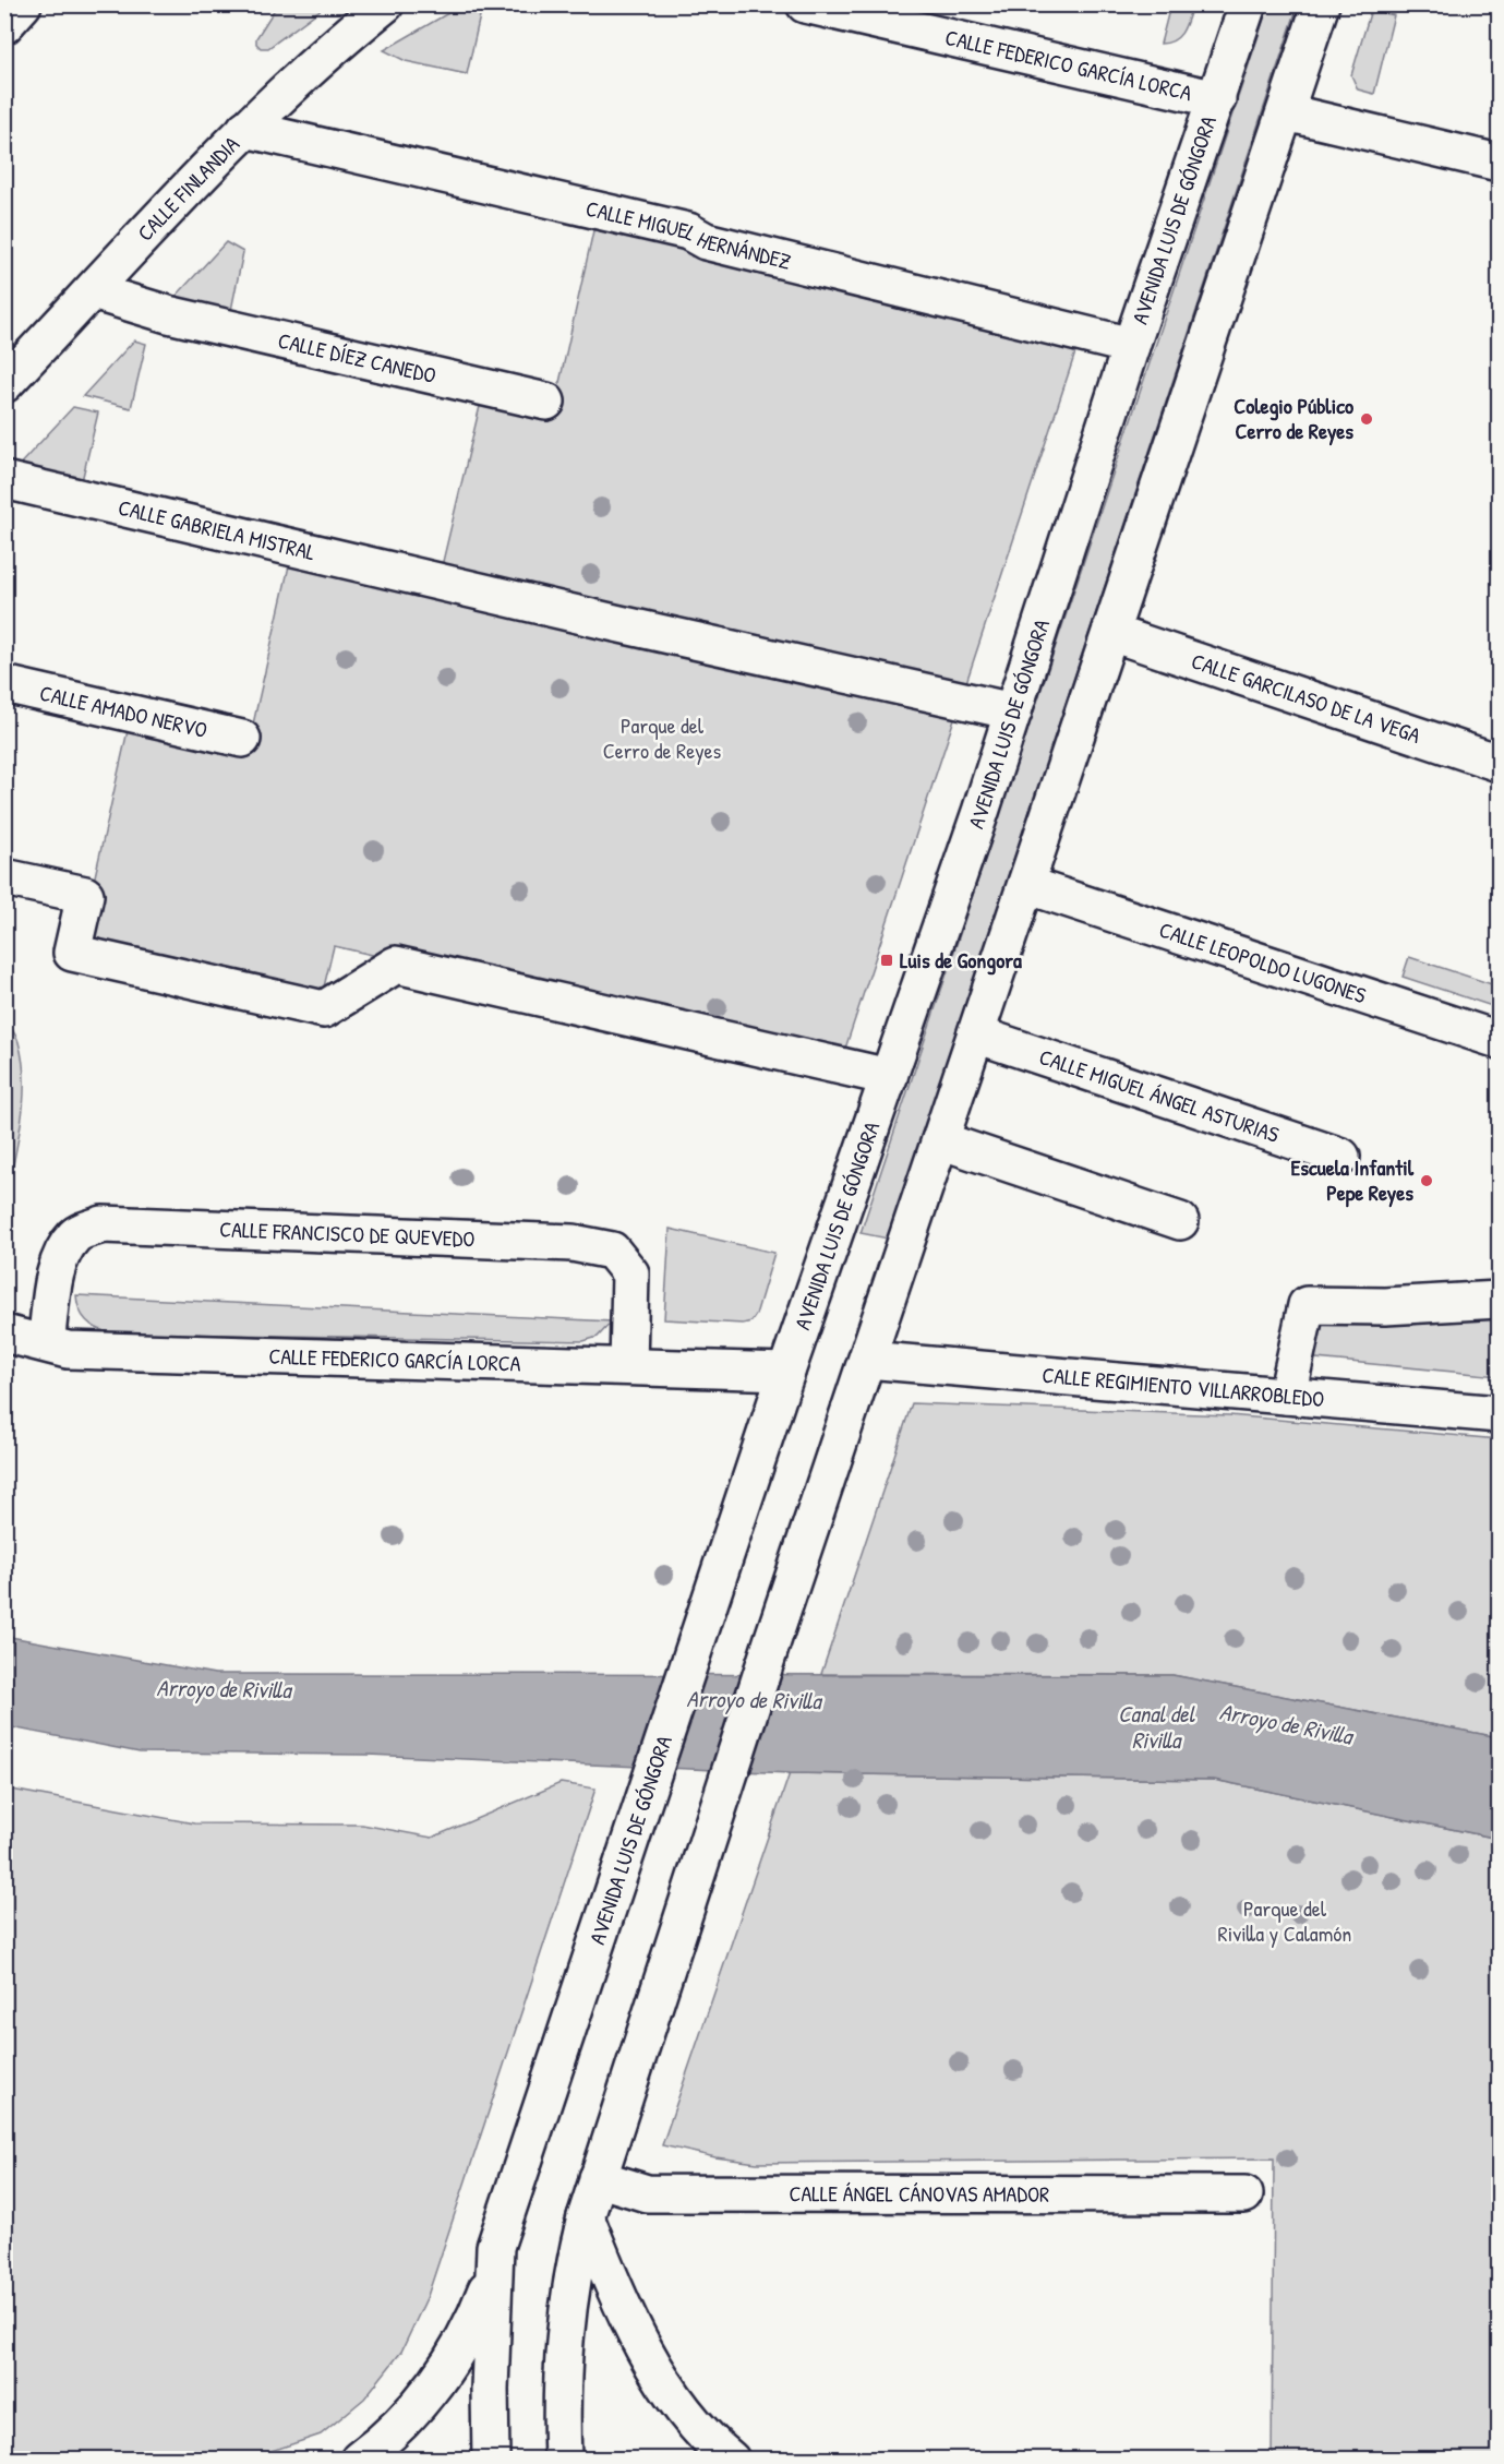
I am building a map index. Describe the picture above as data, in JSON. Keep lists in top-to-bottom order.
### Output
{
  "streets": {
    "street": [
      "CALLE FEDERICO GARCÍA LORCA",
      "CALLE FINLANDIA",
      "AVENIDA LUIS DE GÓNGORA",
      "CALLE MIGUEL HERNÁNDEZ",
      "CALLE DÍEZ CANEDO",
      "CALLE GABRIELA MISTRAL",
      "CALLE GARCILASO DE LA VEGA",
      "CALLE AMADO NERVO",
      "CALLE LEOPOLDO LUGONES",
      "CALLE MIGUEL ÁNGEL ASTURIAS",
      "CALLE FRANCISCO DE QUEVEDO",
      "CALLE REGIMIENTO VILLARROBLEDO",
      "CALLE ÁNGEL CÁNOVAS AMADOR"
    ]
  },
  "crossings": [
    ["CALLE FEDERICO GARCÍA LORCA", "AVENIDA LUIS DE GÓNGORA"],
    ["CALLE FEDERICO GARCÍA LORCA", "CALLE FRANCISCO DE QUEVEDO"],
    ["CALLE FINLANDIA", "CALLE MIGUEL HERNÁNDEZ"],
    ["CALLE FINLANDIA", "CALLE DÍEZ CANEDO"],
    ["AVENIDA LUIS DE GÓNGORA", "CALLE MIGUEL HERNÁNDEZ"],
    ["AVENIDA LUIS DE GÓNGORA", "CALLE GABRIELA MISTRAL"]
  ],
  "water": ["Arroyo de Rivilla", "Canal del Rivilla"],
  "parks": ["Parque del Cerro de Reyes", "Parque del Rivilla y Calamón"],
  "places": {
    "other": ["Colegio Público Cerro de Reyes", "Escuela Infantil Pepe Reyes"],
    "transit": ["Luis de Gongora"]
  }
}
